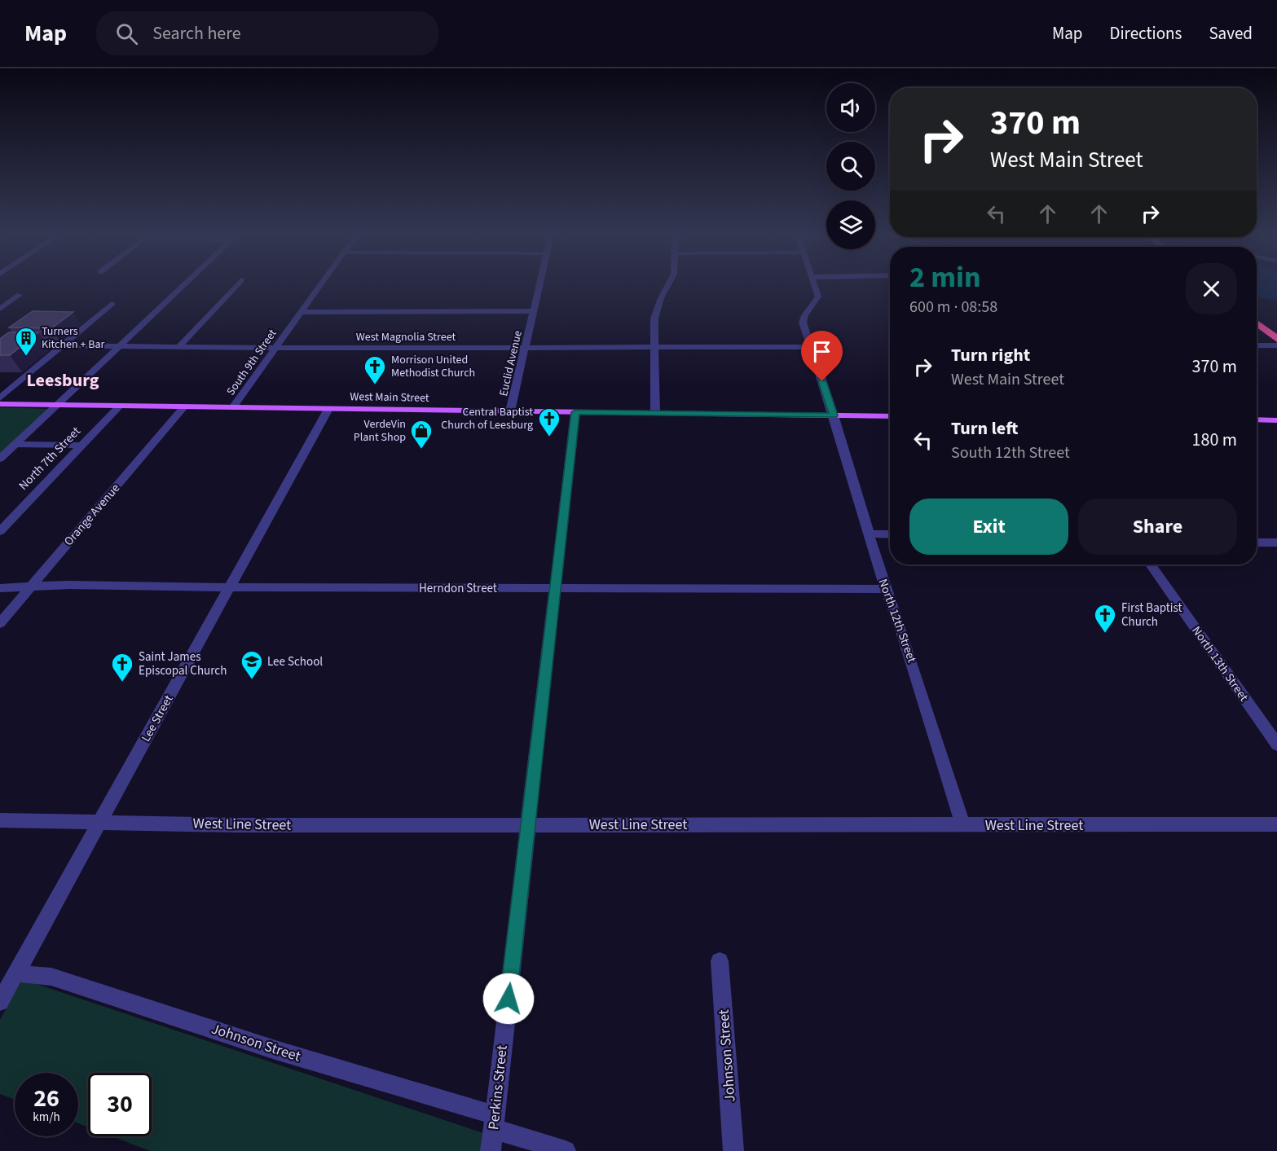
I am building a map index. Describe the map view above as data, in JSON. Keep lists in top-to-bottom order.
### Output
{
  "streets": {
    "main road": ["West Main Street"],
    "street": [
      "West Magnolia Street",
      "South 9th Street",
      "Euclid Avenue",
      "North 7th Street",
      "Orange Avenue",
      "Herndon Street",
      "North 12th Street",
      "North 13th Street",
      "Lee Street",
      "West Line Street",
      "Johnson Street",
      "Perkins Street"
    ]
  },
  "crossings": [
    ["West Magnolia Street", "South 9th Street"],
    ["West Magnolia Street", "Euclid Avenue"],
    ["West Magnolia Street", "North 12th Street"],
    ["South 9th Street", "West Main Street"],
    ["Euclid Avenue", "West Main Street"],
    ["West Main Street", "North 7th Street"],
    ["West Main Street", "Orange Avenue"],
    ["West Main Street", "North 12th Street"],
    ["West Main Street", "Lee Street"],
    ["West Main Street", "Perkins Street"],
    ["Orange Avenue", "Herndon Street"],
    ["Herndon Street", "North 12th Street"],
    ["Herndon Street", "Lee Street"],
    ["Herndon Street", "Perkins Street"],
    ["North 12th Street", "West Line Street"],
    ["Lee Street", "West Line Street"],
    ["Lee Street", "Johnson Street"],
    ["West Line Street", "Perkins Street"],
    ["Johnson Street", "Perkins Street"]
  ],
  "districts": ["Leesburg"],
  "places": {
    "building": ["Turners Kitchen + Bar"],
    "church": [
      "Morrison United Methodist Church",
      "Central Baptist Church of Leesburg",
      "First Baptist Church",
      "Saint James Episcopal Church"
    ],
    "shop": ["VerdeVin Plant Shop"],
    "school or university": ["Lee School"]
  },
  "page": {
    "header": "Map",
    "search": "Search here",
    "nav": ["Map", "Directions", "Saved"],
    "turn": ["370 m", "West Main Street"],
    "heading": ["2 min", "600 m · 08:58"],
    "list": [
      {
        "name": "Turn right",
        "note": "West Main Street",
        "value": "370 m"
      },
      {
        "name": "Turn left",
        "note": "South 12th Street",
        "value": "180 m"
      }
    ],
    "buttons": ["Exit", "Share"],
    "speed": "26 km/h",
    "limit": "30"
  }
}
